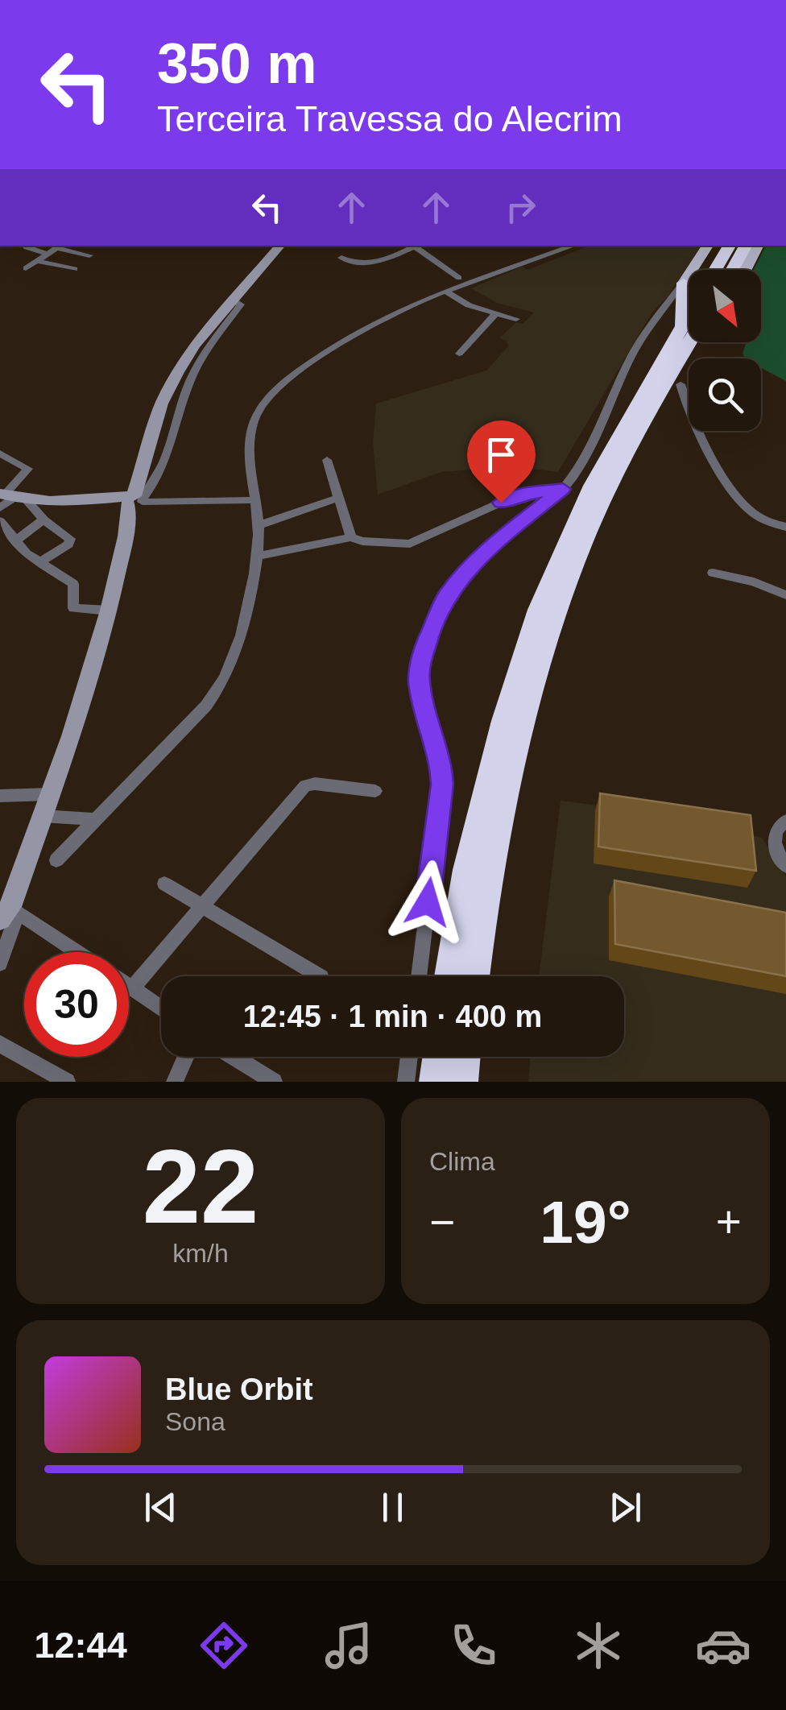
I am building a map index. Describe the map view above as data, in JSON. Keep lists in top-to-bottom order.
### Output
{
  "north": "bottom right",
  "page": {
    "turn": ["350 m", "Terceira Travessa do Alecrim"],
    "limit": "30",
    "trip": "12:45 · 1 min · 400 m",
    "tile": [
      ["22", "km/h"],
      "Clima"
    ],
    "heat": ["−", "19°", "+"],
    "song": ["Blue Orbit", "Sona"],
    "tabs": "12:44"
  }
}
